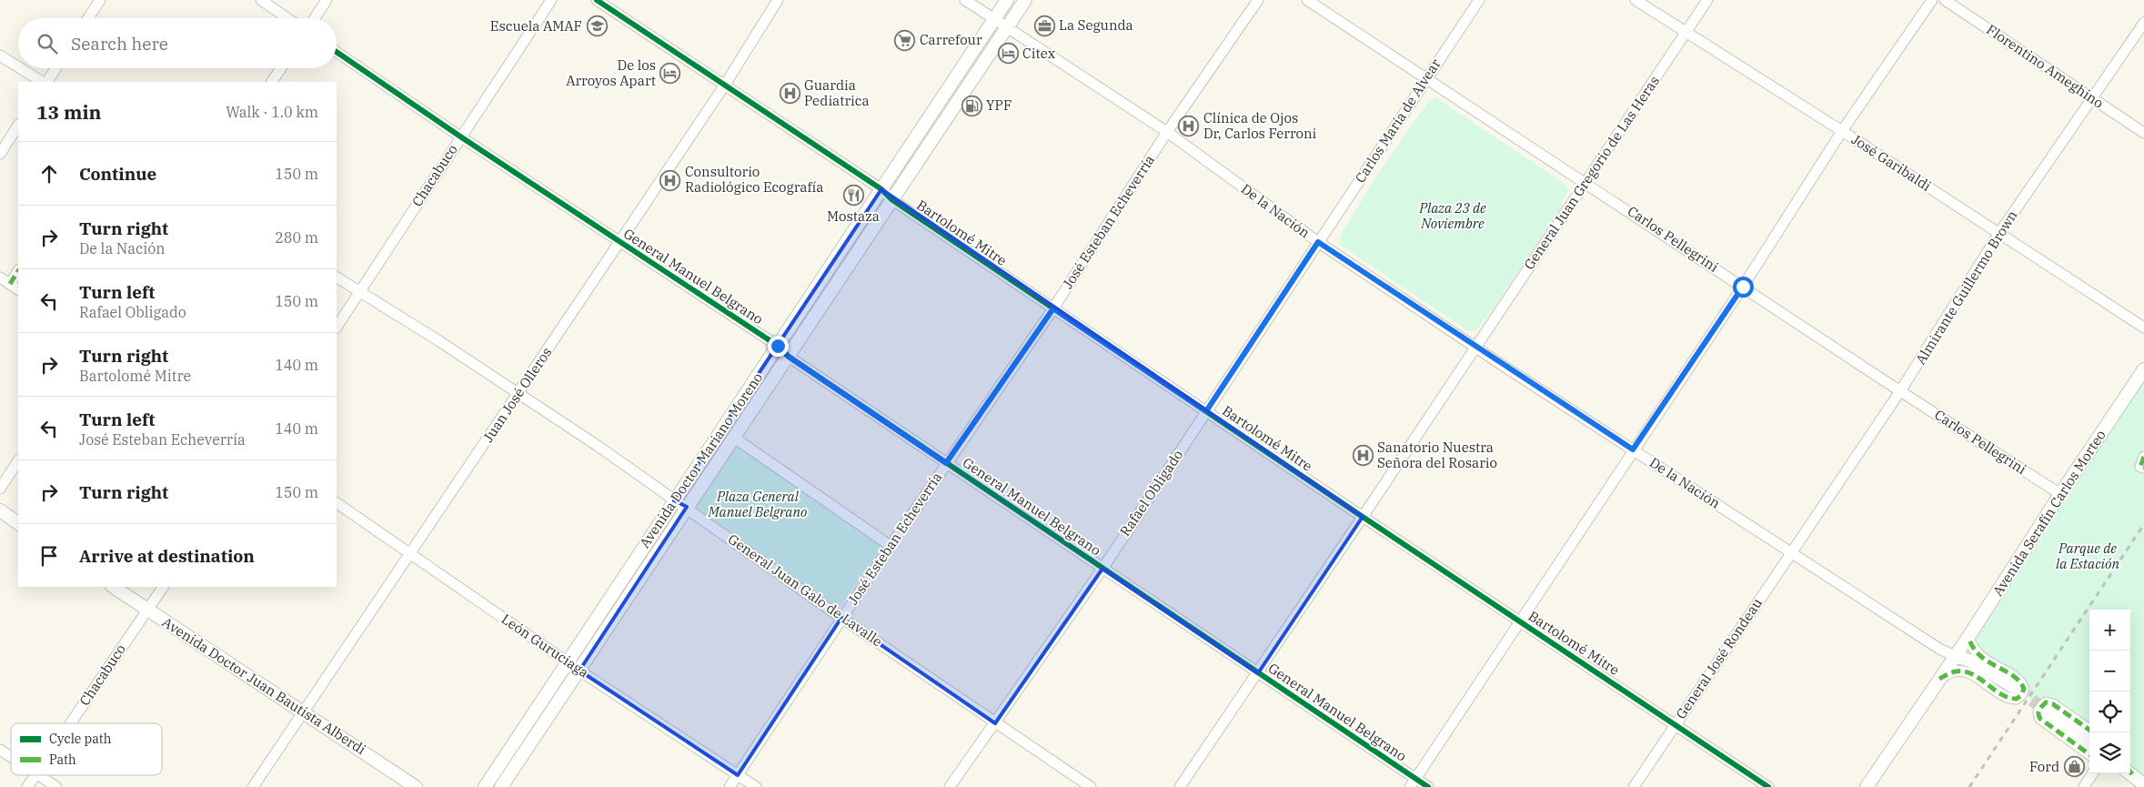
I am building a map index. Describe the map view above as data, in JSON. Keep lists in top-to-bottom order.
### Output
{
  "streets": {
    "main road": ["Avenida Doctor Mariano Moreno", "Avenida Serafín Carlos Morteo", "Avenida Doctor Juan Bautista Alberdi"],
    "street": [
      "Florentino Ameghino",
      "Carlos María de Alvear",
      "José Garibaldi",
      "General Juan Gregorio de Las Heras",
      "Chacabuco",
      "De la Nación",
      "José Esteban Echeverría",
      "Bartolomé Mitre",
      "Carlos Pellegrini",
      "General Manuel Belgrano",
      "Almirante Guillermo Brown",
      "Juan José Olleros",
      "Rafael Obligado",
      "General Juan Galo de Lavalle",
      "León Guruciaga",
      "General José Rondeau"
    ]
  },
  "crossings": [
    ["Florentino Ameghino", "Almirante Guillermo Brown"],
    ["Carlos María de Alvear", "De la Nación"],
    ["Carlos María de Alvear", "Carlos Pellegrini"],
    ["Carlos María de Alvear", "Rafael Obligado"],
    ["José Garibaldi", "General Juan Gregorio de Las Heras"],
    ["José Garibaldi", "Almirante Guillermo Brown"],
    ["General Juan Gregorio de Las Heras", "De la Nación"],
    ["General Juan Gregorio de Las Heras", "Bartolomé Mitre"],
    ["General Juan Gregorio de Las Heras", "Carlos Pellegrini"],
    ["General Juan Gregorio de Las Heras", "General Manuel Belgrano"],
    ["Chacabuco", "General Manuel Belgrano"],
    ["Chacabuco", "General Juan Galo de Lavalle"],
    ["Chacabuco", "Avenida Doctor Juan Bautista Alberdi"],
    ["De la Nación", "José Esteban Echeverría"],
    ["De la Nación", "Almirante Guillermo Brown"],
    ["De la Nación", "Avenida Doctor Mariano Moreno"],
    ["De la Nación", "Rafael Obligado"],
    ["De la Nación", "Avenida Serafín Carlos Morteo"],
    ["De la Nación", "General José Rondeau"],
    ["José Esteban Echeverría", "Bartolomé Mitre"],
    ["José Esteban Echeverría", "General Manuel Belgrano"],
    ["José Esteban Echeverría", "General Juan Galo de Lavalle"],
    ["José Esteban Echeverría", "León Guruciaga"],
    ["Bartolomé Mitre", "Juan José Olleros"],
    ["Bartolomé Mitre", "Avenida Doctor Mariano Moreno"],
    ["Bartolomé Mitre", "Rafael Obligado"],
    ["Bartolomé Mitre", "General José Rondeau"],
    ["Carlos Pellegrini", "Almirante Guillermo Brown"],
    ["Carlos Pellegrini", "Avenida Serafín Carlos Morteo"],
    ["General Manuel Belgrano", "Juan José Olleros"],
    ["General Manuel Belgrano", "Avenida Doctor Mariano Moreno"],
    ["General Manuel Belgrano", "Rafael Obligado"],
    ["Almirante Guillermo Brown", "General José Rondeau"],
    ["Juan José Olleros", "General Juan Galo de Lavalle"],
    ["Juan José Olleros", "León Guruciaga"],
    ["Juan José Olleros", "Avenida Doctor Juan Bautista Alberdi"],
    ["Avenida Doctor Mariano Moreno", "General Juan Galo de Lavalle"],
    ["Avenida Doctor Mariano Moreno", "León Guruciaga"],
    ["Rafael Obligado", "General Juan Galo de Lavalle"]
  ],
  "parks": ["Plaza 23 de Noviembre", "Plaza General Manuel Belgrano", "Parque de la Estación"],
  "places": {
    "office": ["La Segunda"],
    "school or university": ["Escuela AMAF"],
    "supermarket": ["Carrefour"],
    "hotel": ["Citex", "De los Arroyos Apart"],
    "hospital": [
      "Guardia Pediatrica",
      "Clínica de Ojos Dr, Carlos Ferroni",
      "Consultorio Radiológico Ecografía",
      "Sanatorio Nuestra Señora del Rosario"
    ],
    "fuel station": ["YPF"],
    "restaurant": ["Mostaza"],
    "shop": ["Ford"]
  },
  "legend": ["Cycle path", "Path"],
  "page": {
    "search": "Search here",
    "heading": ["13 min", "Walk · 1.0 km"],
    "list": [
      ["Continue", "150 m"],
      ["Turn right", "De la Nación", "280 m"],
      ["Turn left", "Rafael Obligado", "150 m"],
      ["Turn right", "Bartolomé Mitre", "140 m"],
      ["Turn left", "José Esteban Echeverría", "140 m"],
      ["Turn right", "150 m"],
      "Arrive at destination"
    ],
    "map_buttons": ["+", "−"]
  }
}
